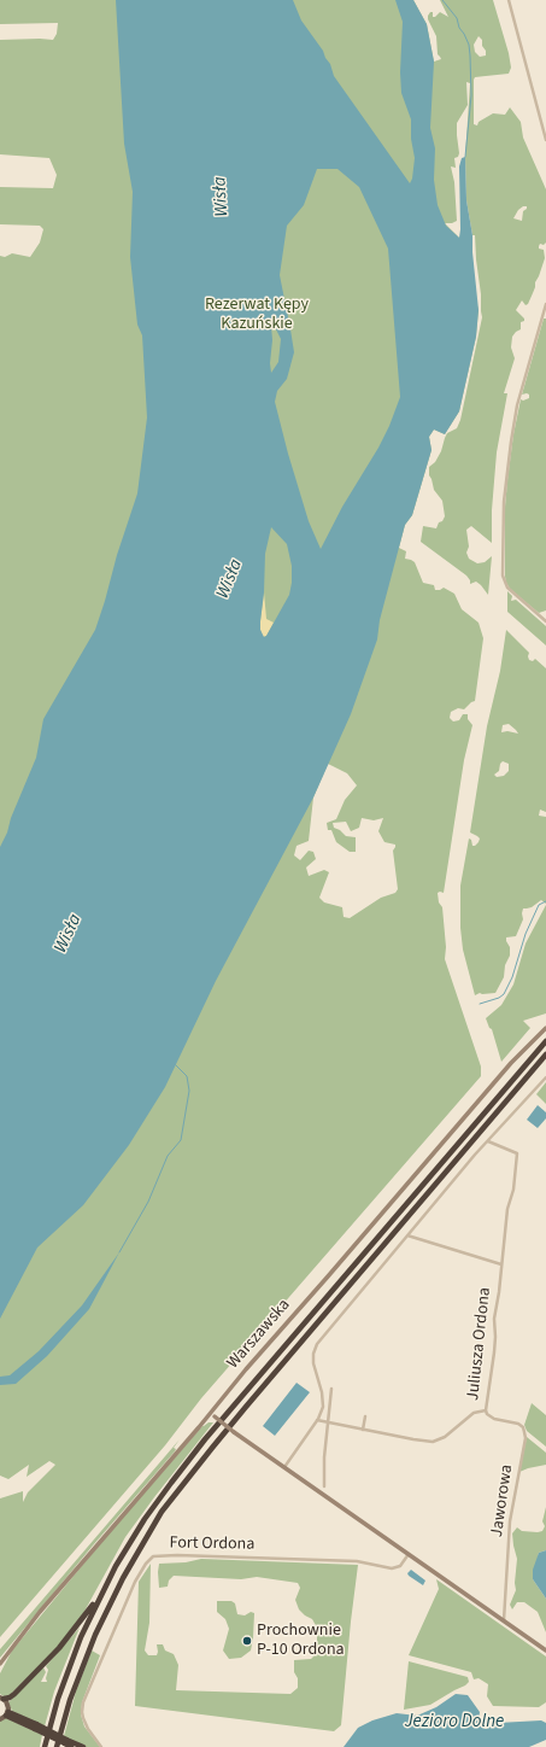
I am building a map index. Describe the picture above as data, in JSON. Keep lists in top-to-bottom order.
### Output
{
  "streets": {
    "main road": ["Warszawska"],
    "street": ["Juliusza Ordona", "Jaworowa", "Fort Ordona"]
  },
  "crossings": [
    ["Juliusza Ordona", "Jaworowa"]
  ],
  "water": ["Wisła", "Jezioro Dolne"],
  "parks": ["Rezerwat Kępy Kazuńskie"],
  "places": ["Prochownie P-10 Ordona"]
}
